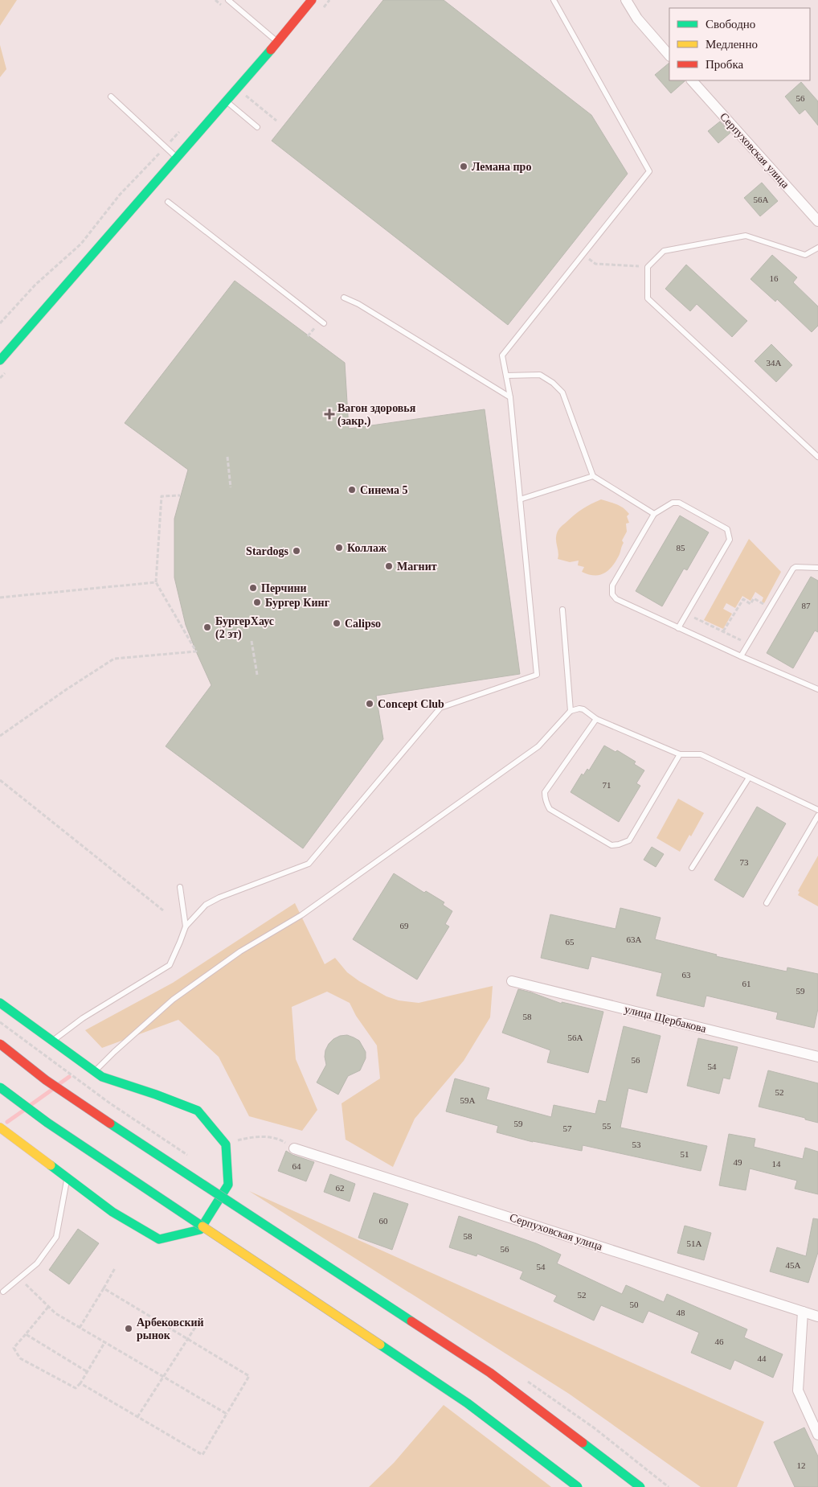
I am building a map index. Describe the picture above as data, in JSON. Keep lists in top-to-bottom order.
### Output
{
  "streets": {
    "street": ["Серпуховская улица", "улица Щербакова"]
  },
  "places": {
    "other": [
      "Лемана про",
      "Синема 5",
      "Коллаж",
      "Stardogs",
      "Магнит",
      "Перчини",
      "Бургер Кинг",
      "Calipso",
      "БургерХаус (2 эт)",
      "Concept Club",
      "Арбековский рынок"
    ],
    "health": ["Вагон здоровья (закр.)"]
  },
  "house_numbers": [
    "56",
    "56А",
    "16",
    "34А",
    "85",
    "87",
    "71",
    "73",
    "69",
    "63А",
    "65",
    "63",
    "61",
    "59",
    "58",
    "56А",
    "56",
    "54",
    "52",
    "59А",
    "59",
    "55",
    "57",
    "53",
    "51",
    "49",
    "14",
    "64",
    "62",
    "60",
    "58",
    "51А",
    "56",
    "45А",
    "54",
    "52",
    "50",
    "48",
    "46",
    "44",
    "12"
  ],
  "legend": ["Свободно", "Медленно", "Пробка"]
}
